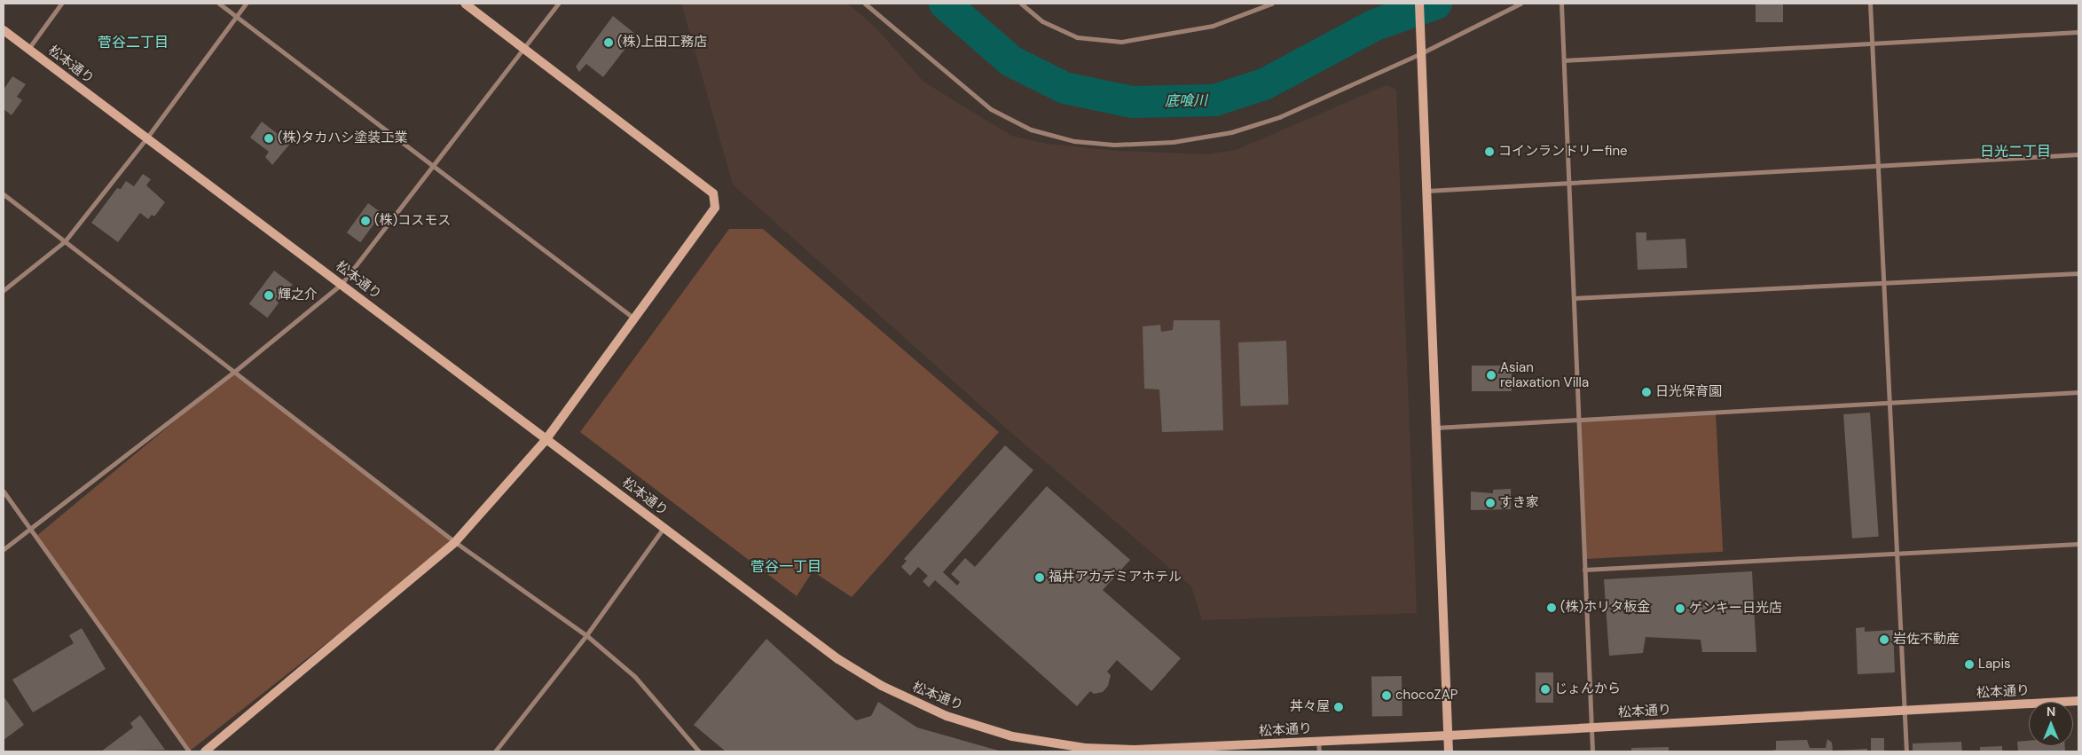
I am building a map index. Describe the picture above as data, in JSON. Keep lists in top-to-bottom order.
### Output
{
  "streets": {
    "street": ["松本通り"]
  },
  "districts": ["菅谷二丁目", "日光二丁目", "菅谷一丁目"],
  "water": ["底喰川"],
  "places": [
    "(株)上田工務店",
    "(株)タカハシ塗装工業",
    "コインランドリーfine",
    "(株)コスモス",
    "輝之介",
    "Asian relaxation Villa",
    "日光保育園",
    "すき家",
    "福井アカデミアホテル",
    "(株)ホリタ板金",
    "ゲンキー日光店",
    "岩佐不動産",
    "Lapis",
    "じょんから",
    "chocoZAP",
    "丼々屋"
  ],
  "north": "top"
}
